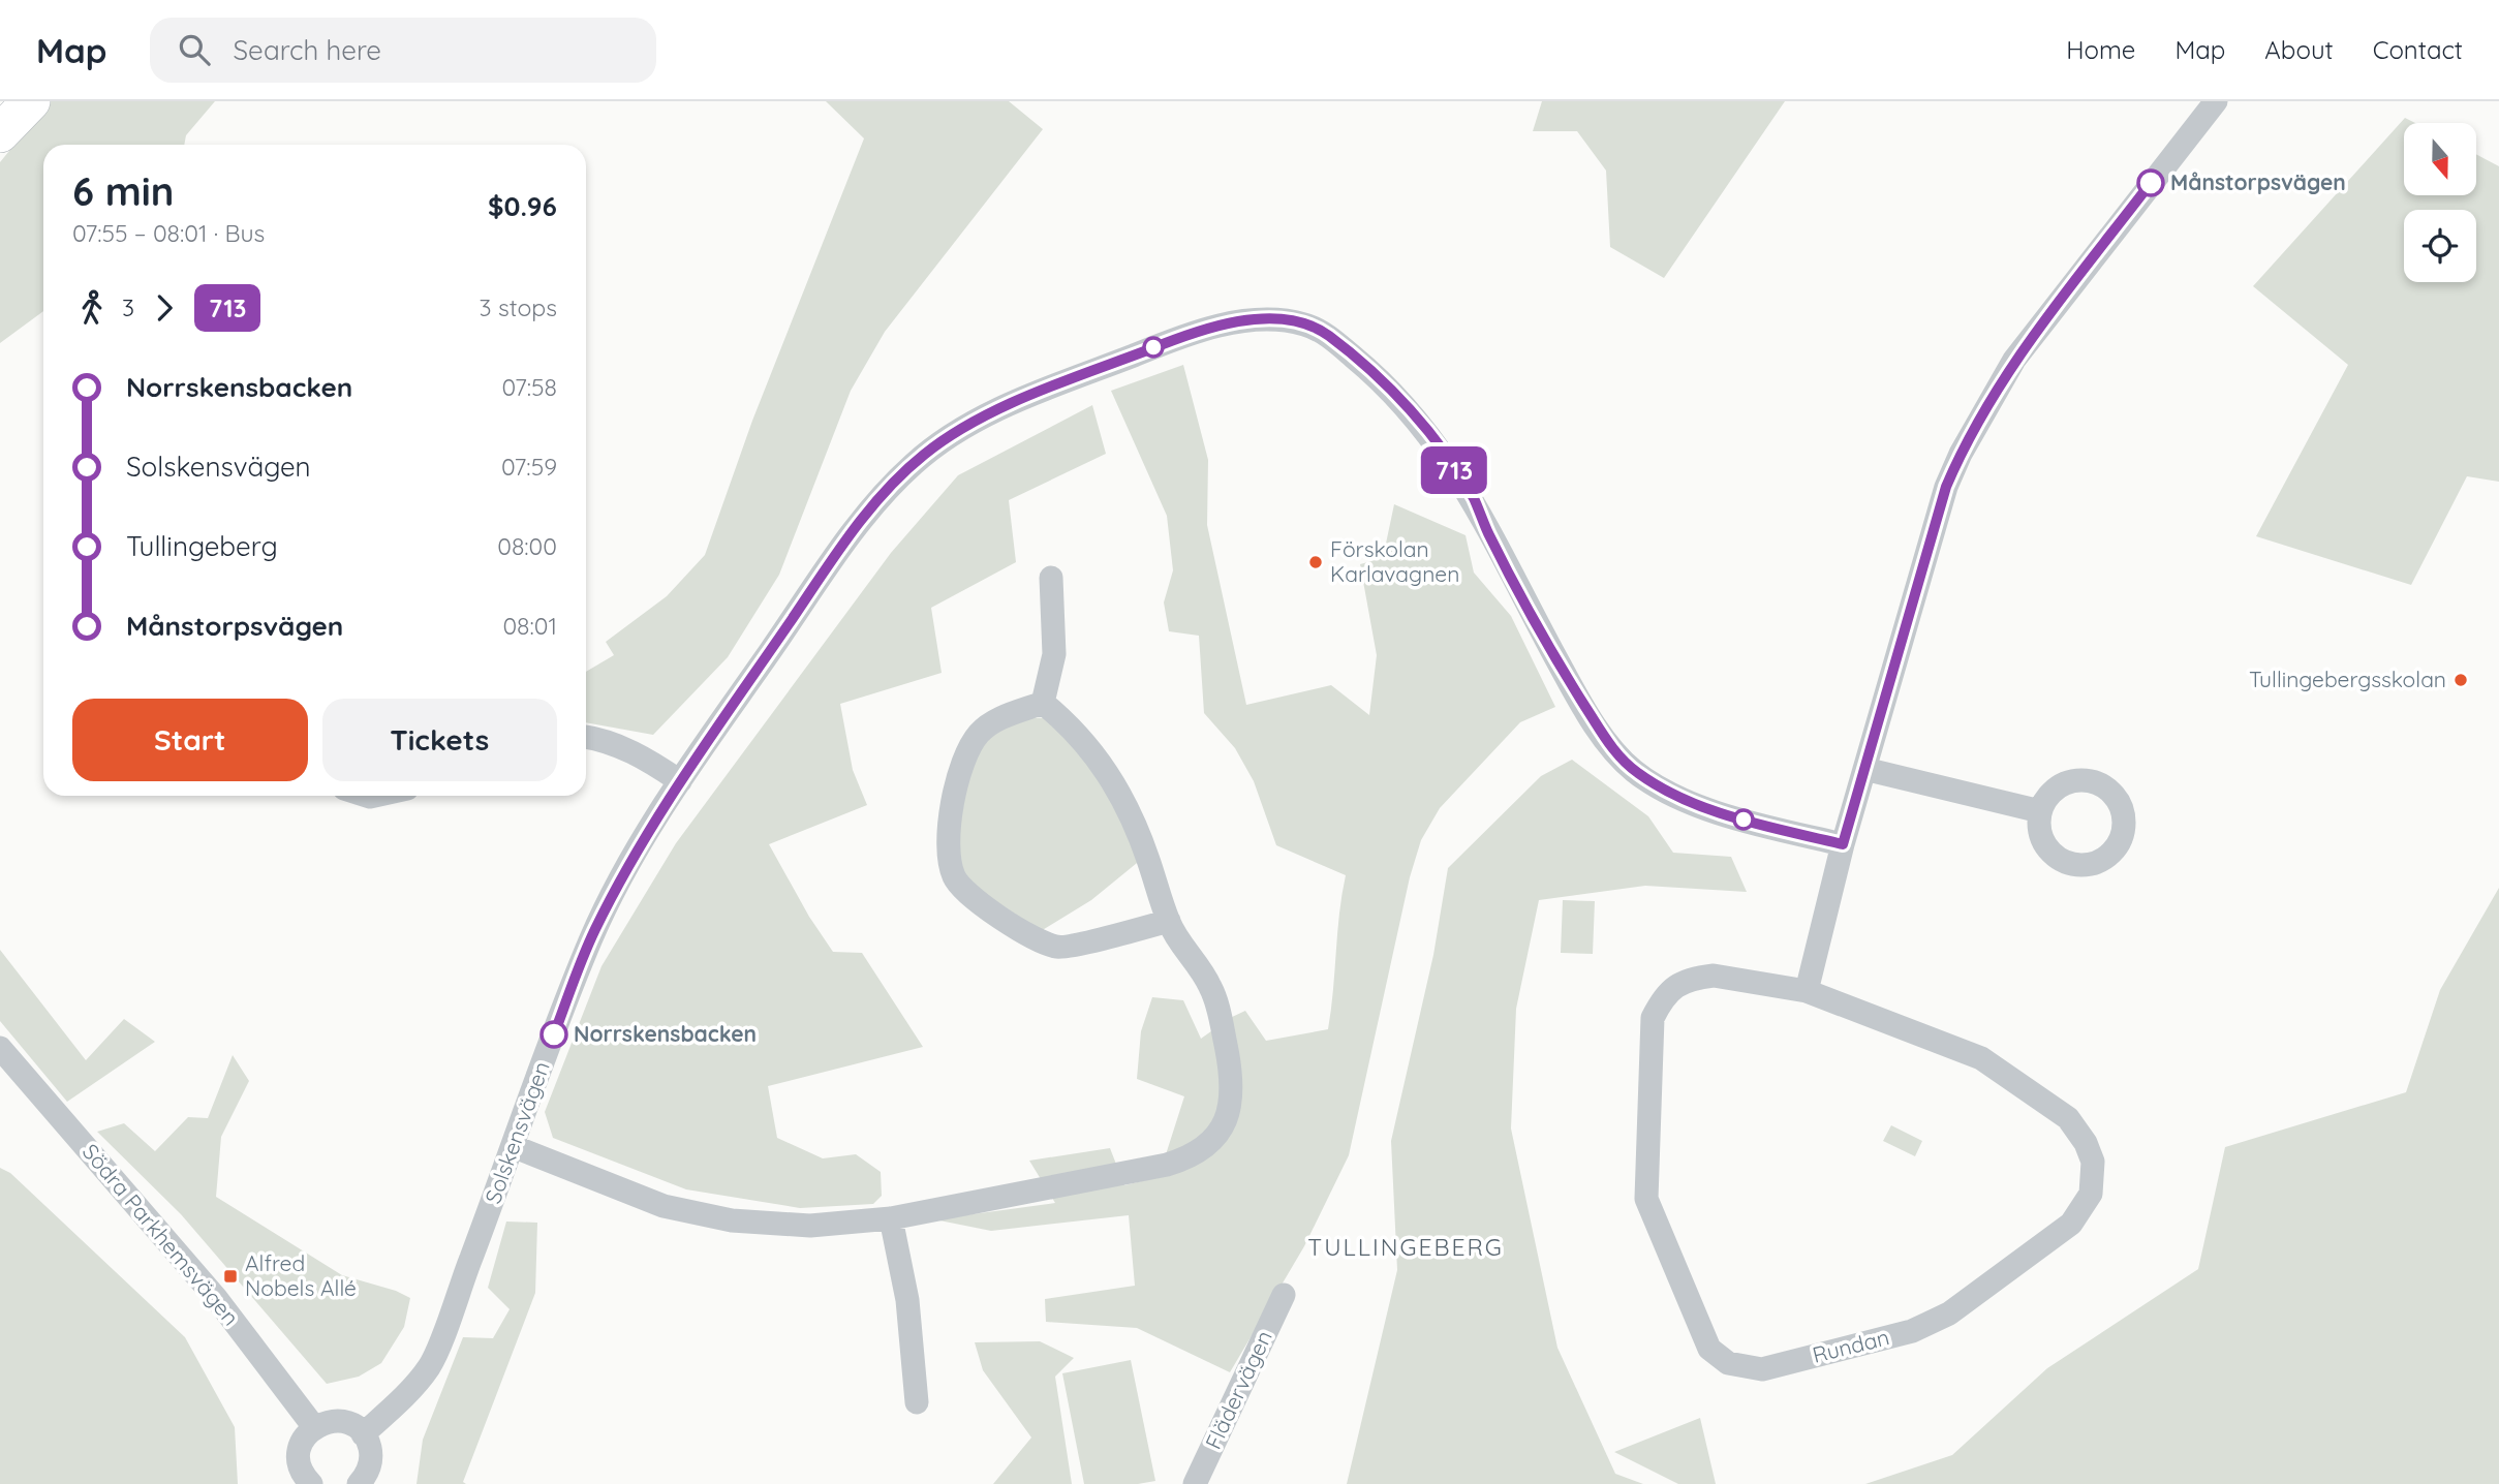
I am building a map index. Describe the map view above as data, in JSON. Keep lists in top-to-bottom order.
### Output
{
  "streets": {
    "street": [
      "Solskensvägen",
      "Södra Parkhemsvägen",
      "Rundan",
      "Flädervägen"
    ]
  },
  "districts": ["TULLINGEBERG"],
  "places": {
    "other": [
      "Månstorpsvägen",
      "Förskolan Karlavagnen",
      "Tullingebergsskolan",
      "Norrskensbacken"
    ],
    "transit": ["Alfred Nobels Allé"]
  },
  "lines": ["bus line 713"],
  "north": "bottom",
  "page": {
    "header": "Map",
    "search": "Search here",
    "nav": [
      "Home",
      "Map",
      "About",
      "Contact"
    ],
    "on_map": "713",
    "heading": ["6 min", "07:55 – 08:01 · Bus", "$0.96"],
    "legs": ["3", "713", "3 stops"],
    "list": [
      {
        "name": "Norrskensbacken",
        "value": "07:58"
      },
      {
        "name": "Solskensvägen",
        "value": "07:59"
      },
      {
        "name": "Tullingeberg",
        "value": "08:00"
      },
      {
        "name": "Månstorpsvägen",
        "value": "08:01"
      }
    ],
    "buttons": ["Start", "Tickets"]
  }
}
